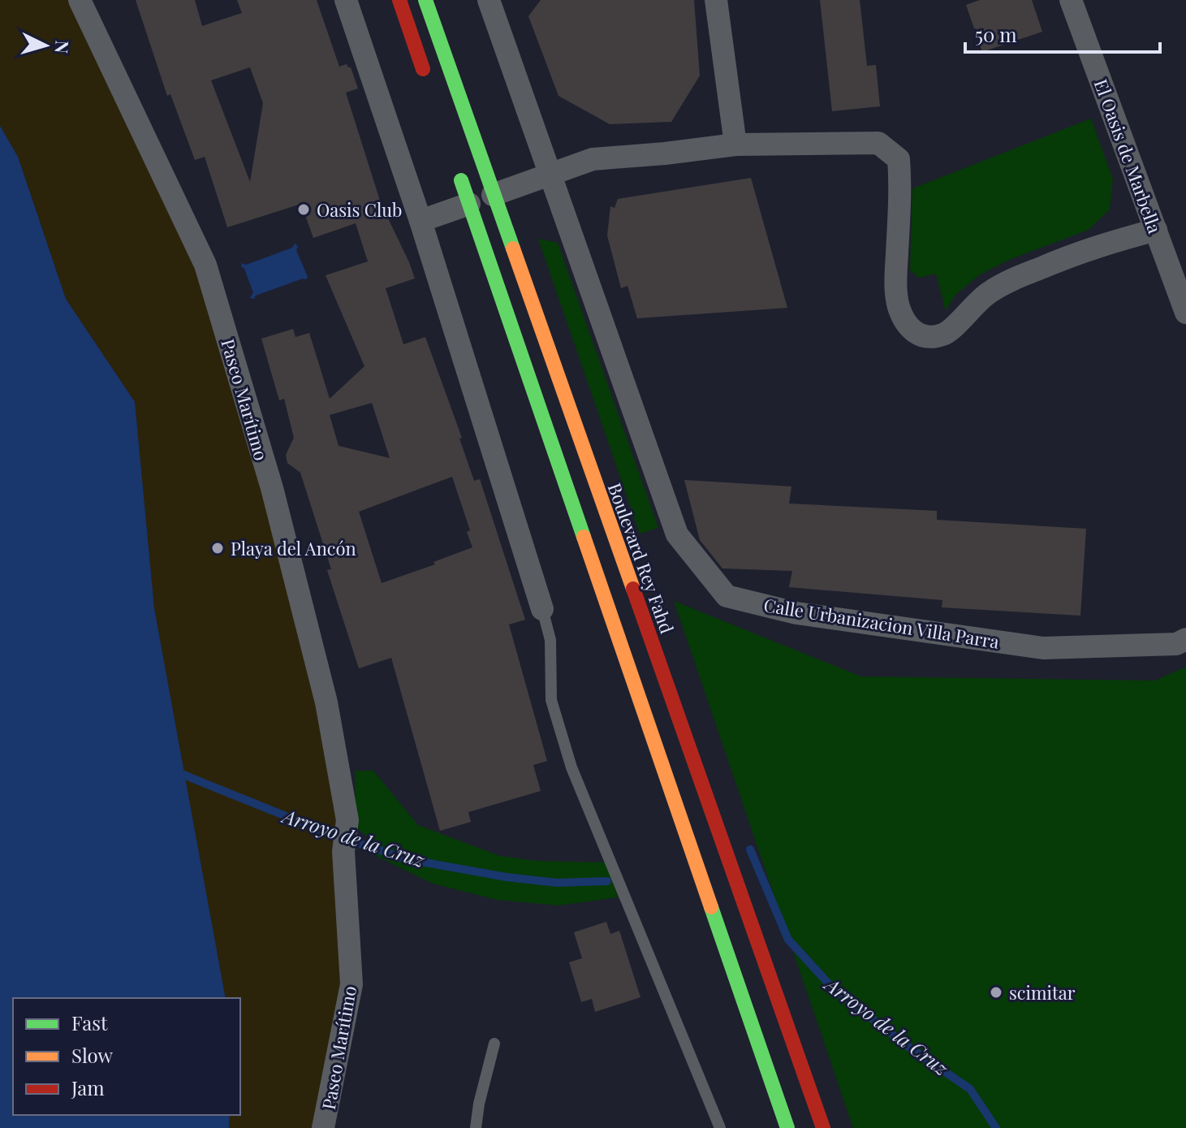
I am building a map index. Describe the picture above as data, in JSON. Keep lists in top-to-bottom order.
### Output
{
  "streets": {
    "main road": ["Boulevard Rey Fahd"],
    "street": ["El Oasis de Marbella", "Paseo Marítimo", "Calle Urbanizacion Villa Parra"]
  },
  "water": ["Arroyo de la Cruz"],
  "places": ["Oasis Club", "Playa del Ancón", "scimitar"],
  "legend": ["Fast", "Slow", "Jam"],
  "scale_bar": "50 m",
  "north": "right"
}
